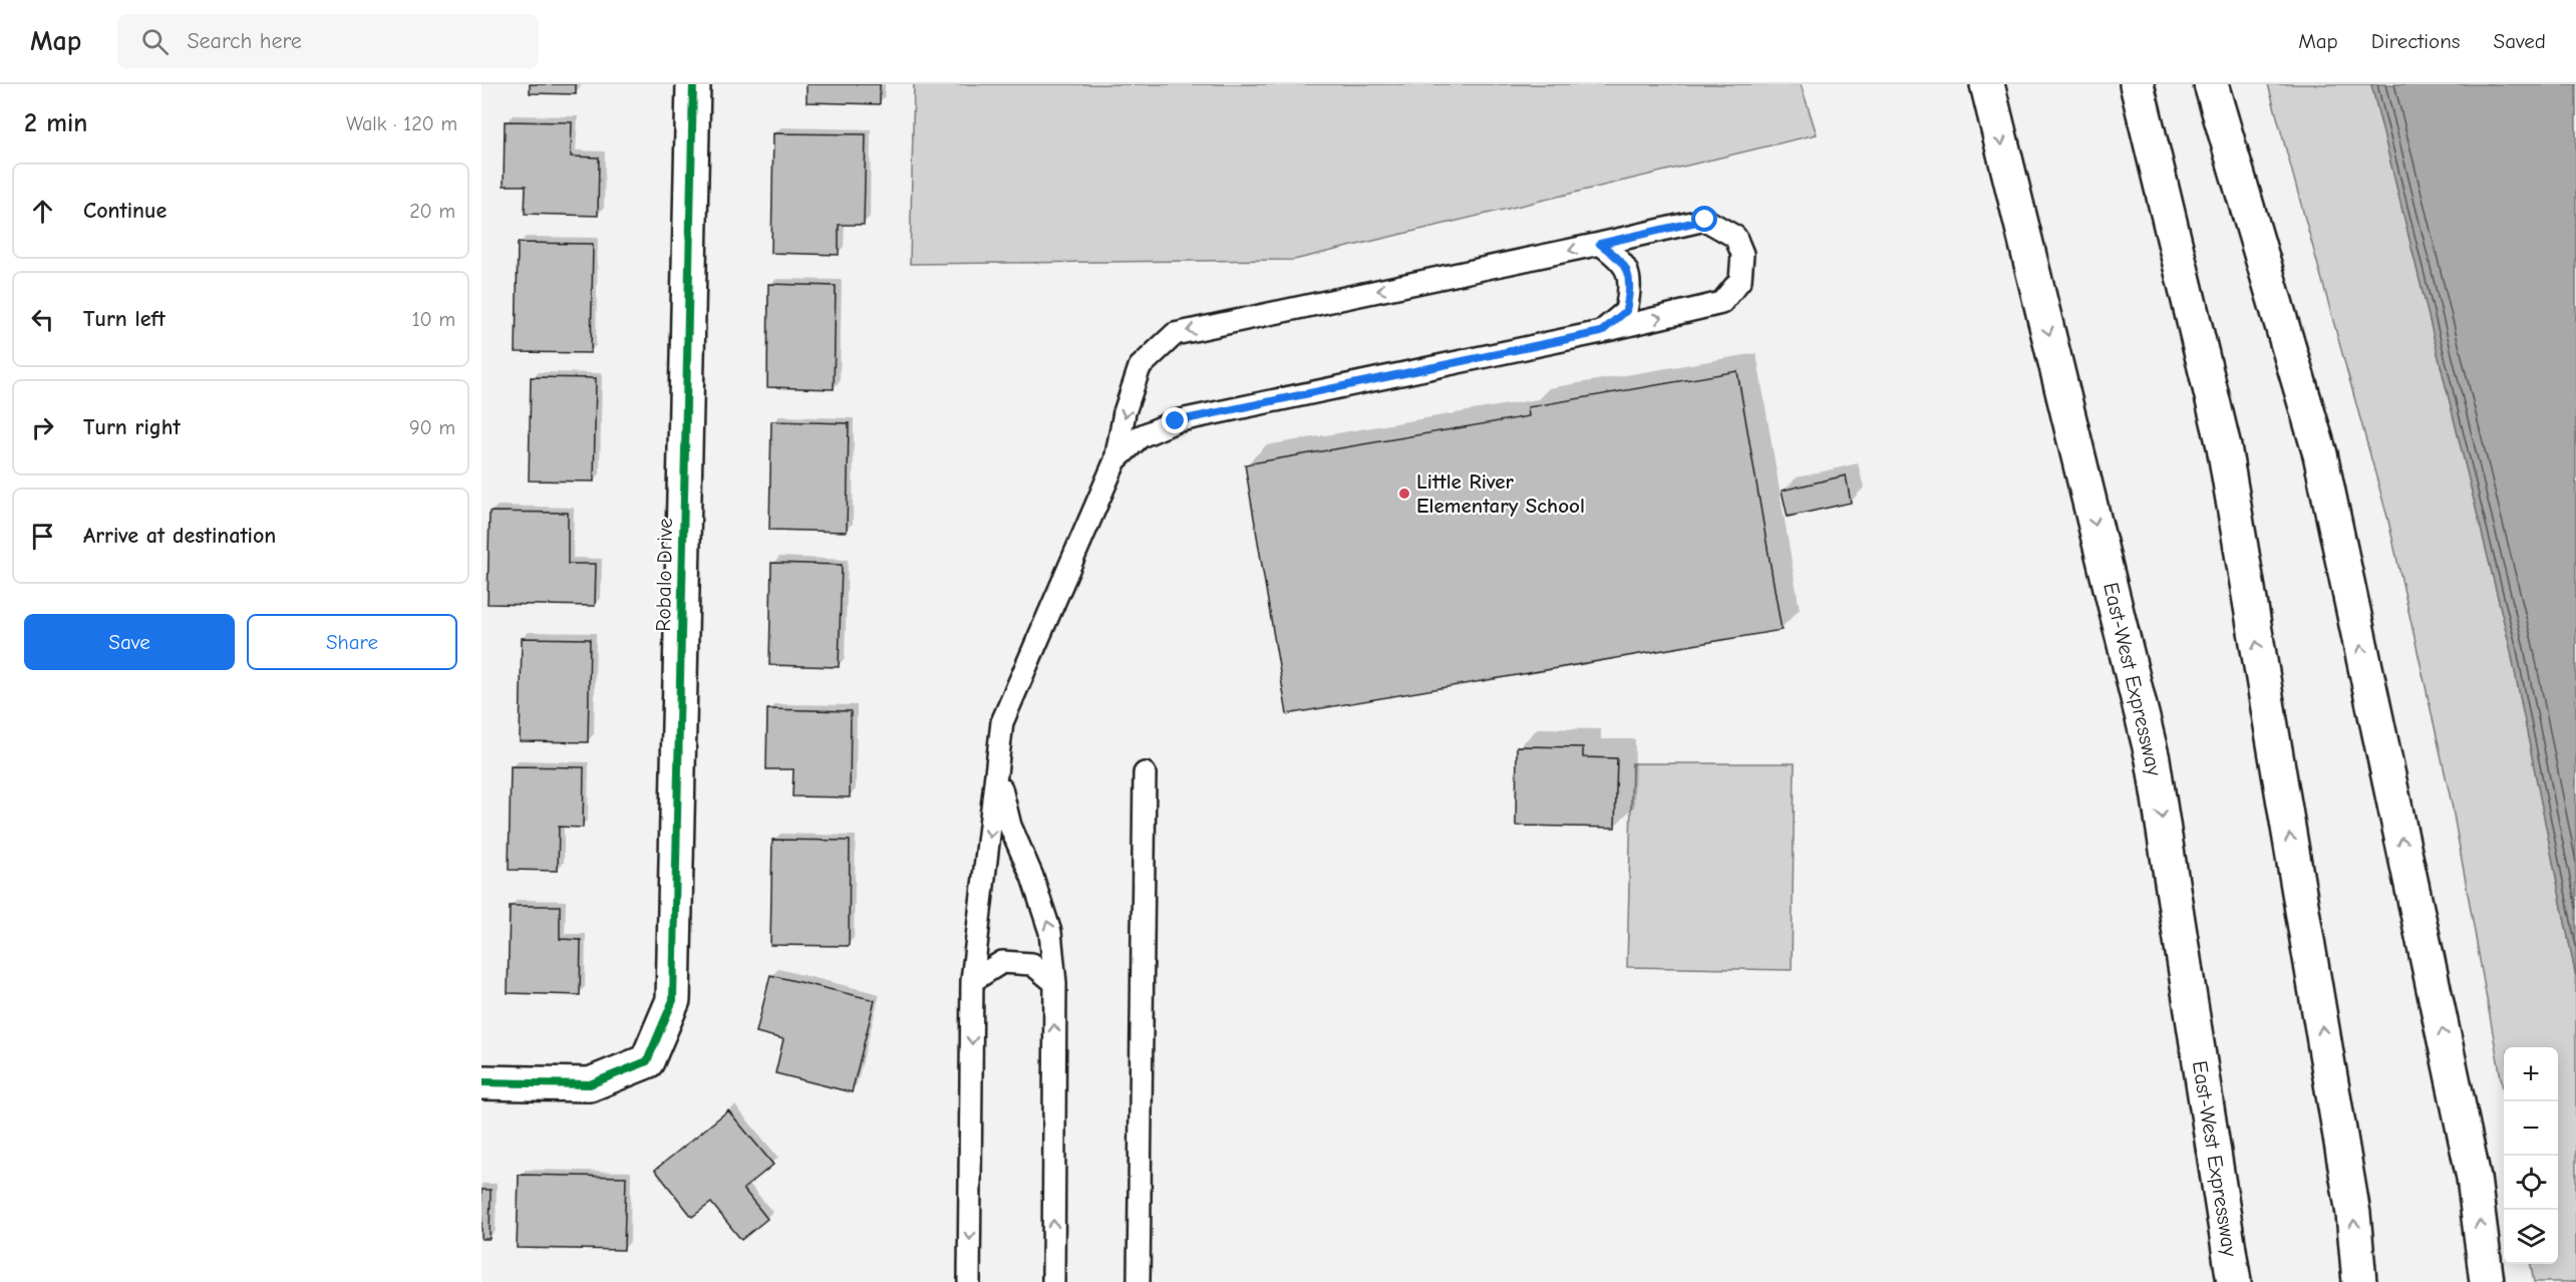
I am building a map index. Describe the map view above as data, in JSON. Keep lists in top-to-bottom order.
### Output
{
  "streets": {
    "main road": ["Robalo Drive", "East-West Expressway"]
  },
  "places": ["Little River Elementary School"],
  "page": {
    "header": "Map",
    "search": "Search here",
    "nav": ["Map", "Directions", "Saved"],
    "heading": ["2 min", "Walk · 120 m"],
    "list": [
      ["Continue", "20 m"],
      ["Turn left", "10 m"],
      ["Turn right", "90 m"],
      "Arrive at destination"
    ],
    "buttons": ["Save", "Share"],
    "map_buttons": ["+", "−"]
  }
}
